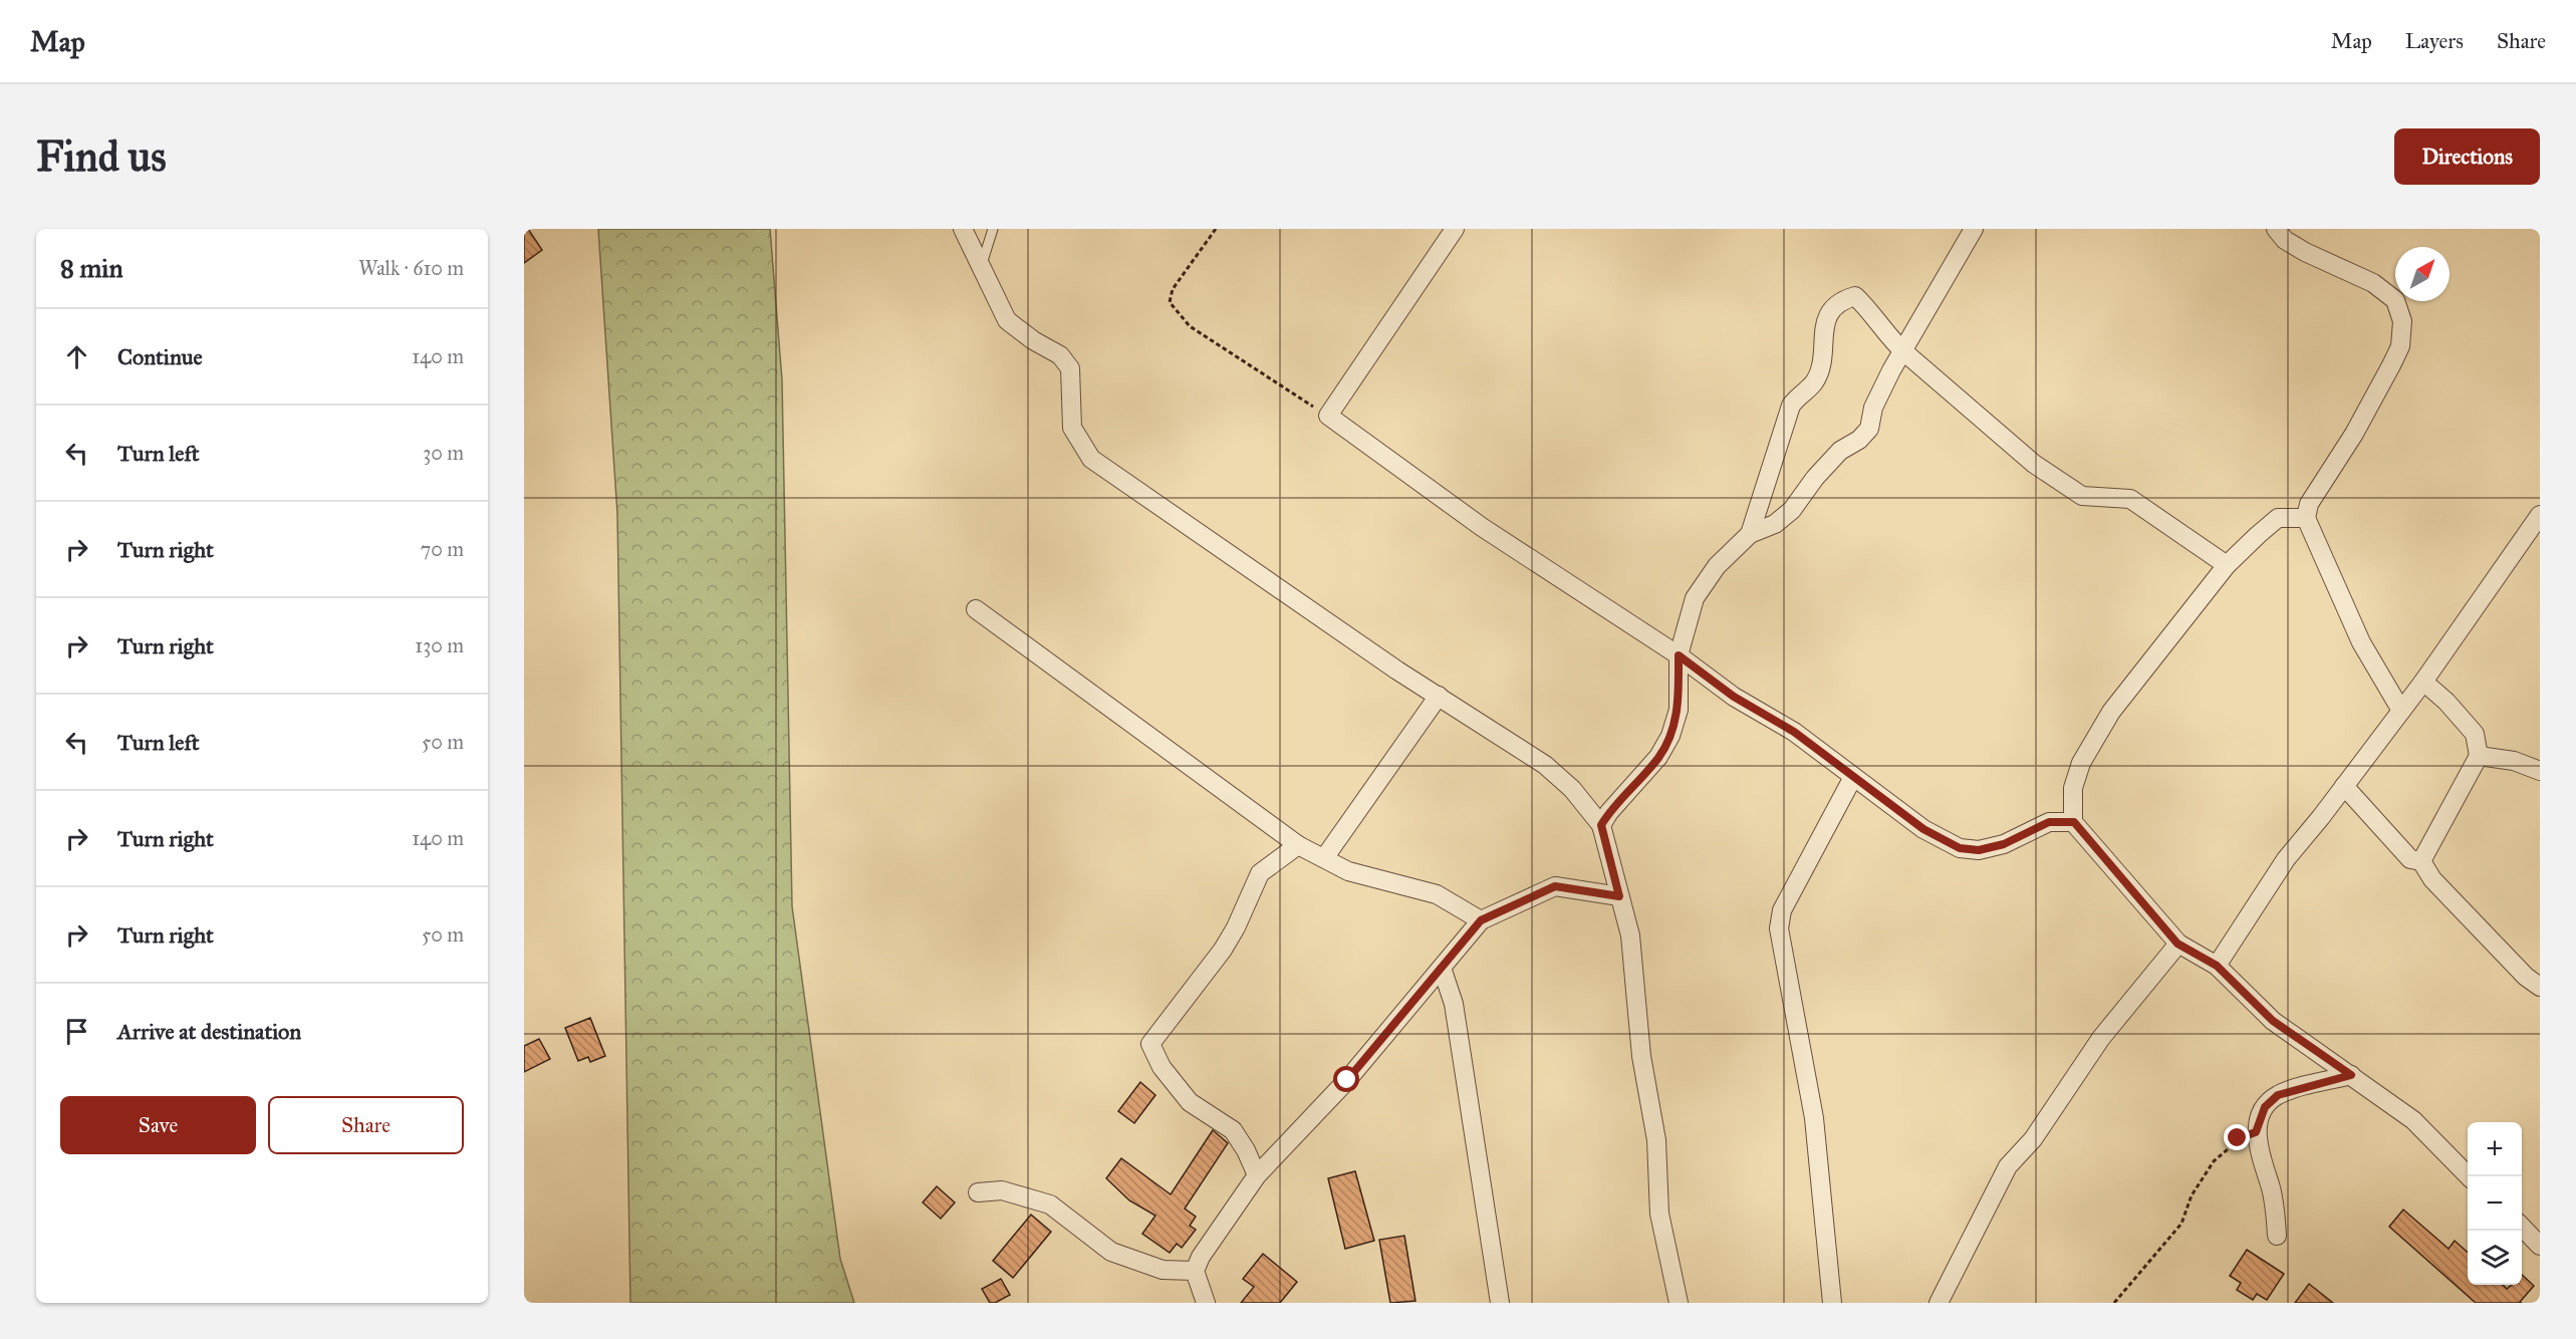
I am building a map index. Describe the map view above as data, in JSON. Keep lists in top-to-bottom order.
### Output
{
  "north": "top right",
  "page": {
    "header": "Map",
    "nav": ["Map", "Layers", "Share"],
    "buttons": [
      "Directions",
      ["Save", "Share"]
    ],
    "title": "Find us",
    "heading": ["8 min", "Walk · 610 m"],
    "list": [
      ["Continue", "140 m"],
      ["Turn left", "30 m"],
      ["Turn right", "70 m"],
      ["Turn right", "130 m"],
      ["Turn left", "50 m"],
      ["Turn right", "140 m"],
      ["Turn right", "50 m"],
      "Arrive at destination"
    ],
    "map_buttons": ["+", "−"]
  }
}
